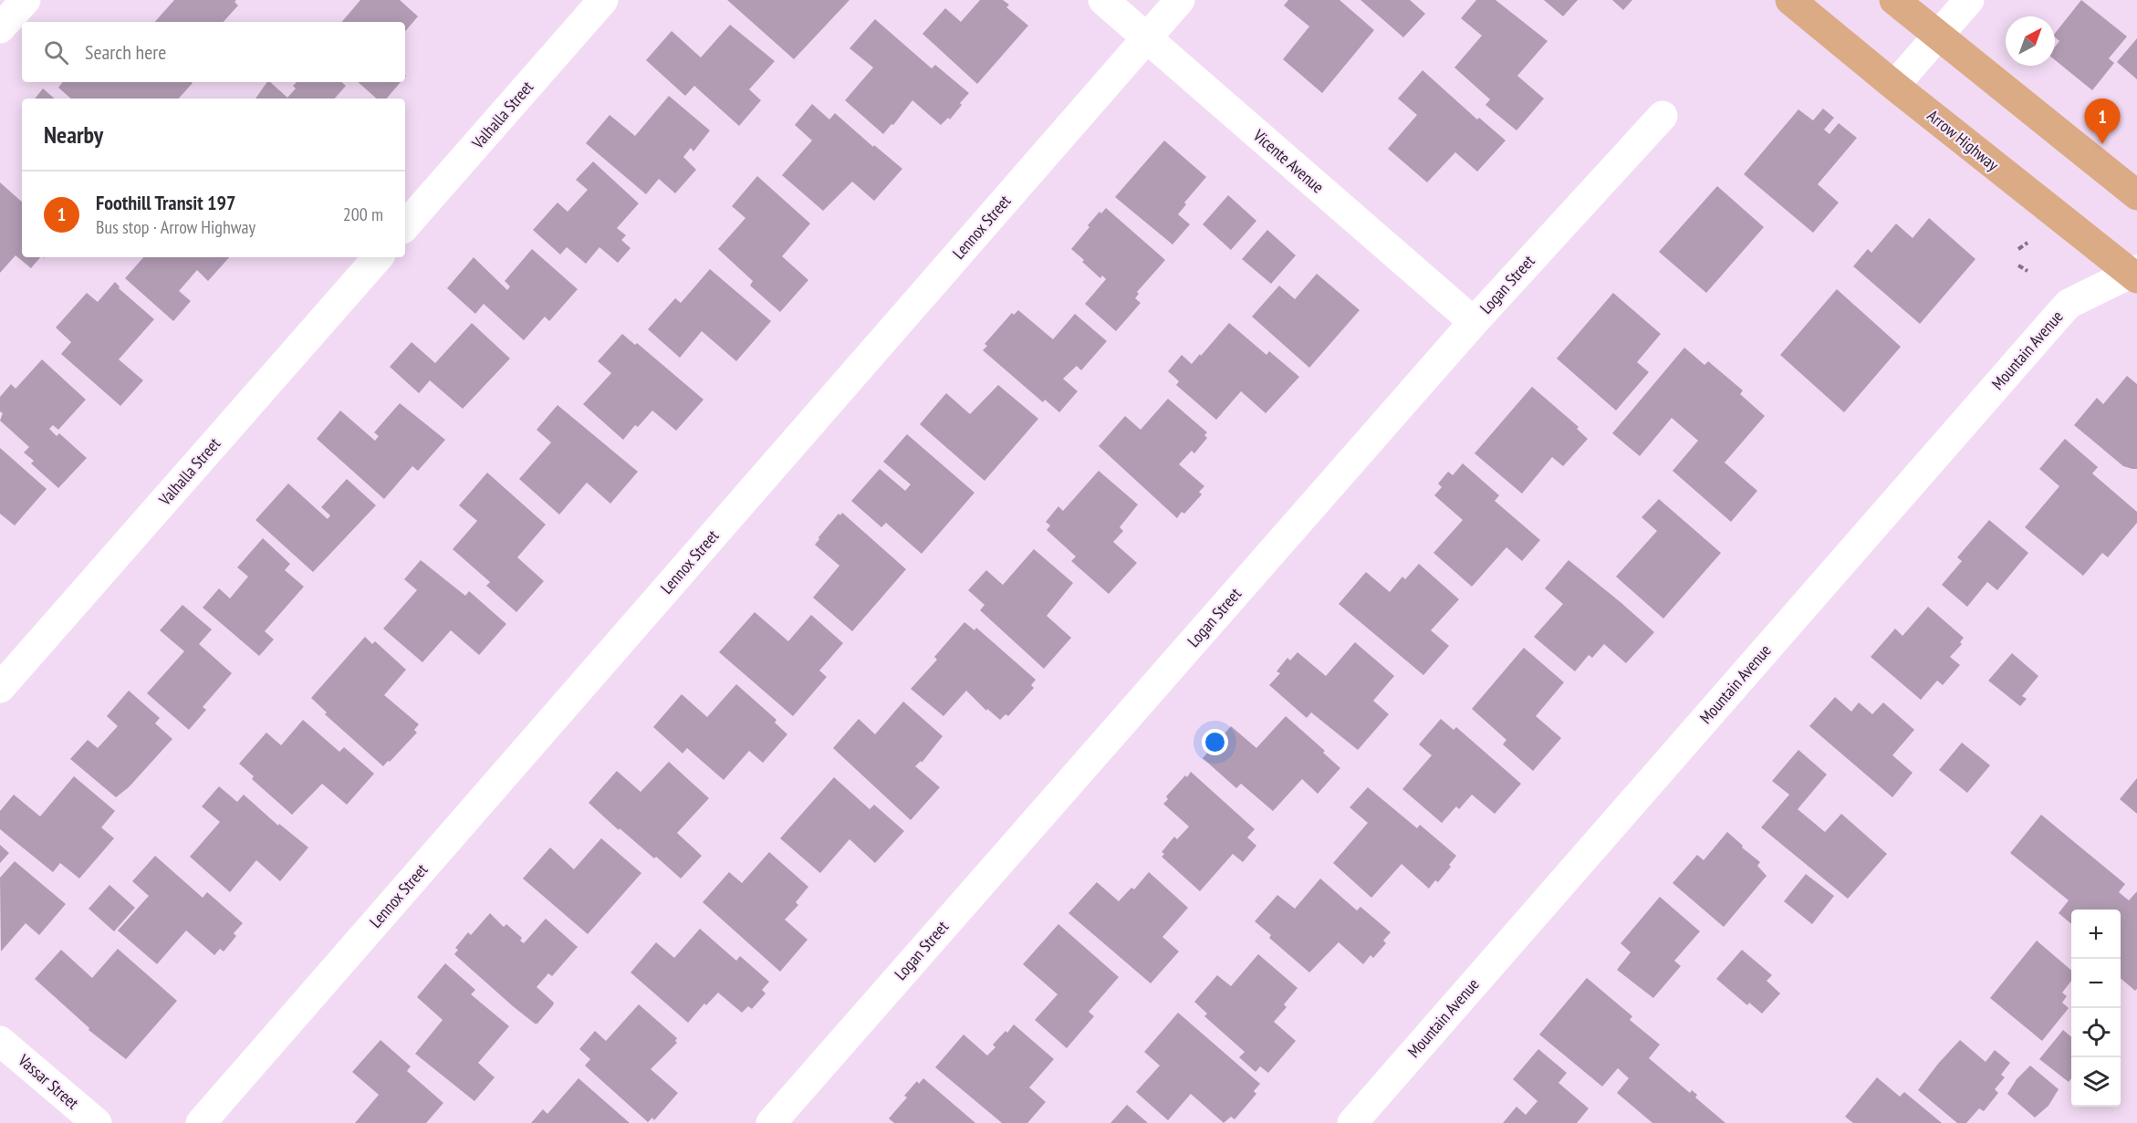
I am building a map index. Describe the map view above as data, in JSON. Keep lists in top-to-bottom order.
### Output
{
  "streets": {
    "main road": ["Arrow Highway"],
    "street": [
      "Valhalla Street",
      "Vicente Avenue",
      "Lennox Street",
      "Logan Street",
      "Mountain Avenue",
      "Vassar Street"
    ]
  },
  "crossings": [
    ["Arrow Highway", "Mountain Avenue"],
    ["Vicente Avenue", "Lennox Street"],
    ["Vicente Avenue", "Logan Street"]
  ],
  "north": "top right",
  "page": {
    "search": "Search here",
    "pins": "1",
    "heading": "Nearby",
    "list": [
      {
        "mark": "1",
        "name": "Foothill Transit 197",
        "note": "Bus stop · Arrow Highway",
        "value": "200 m"
      }
    ],
    "map_buttons": ["+", "−"]
  }
}
